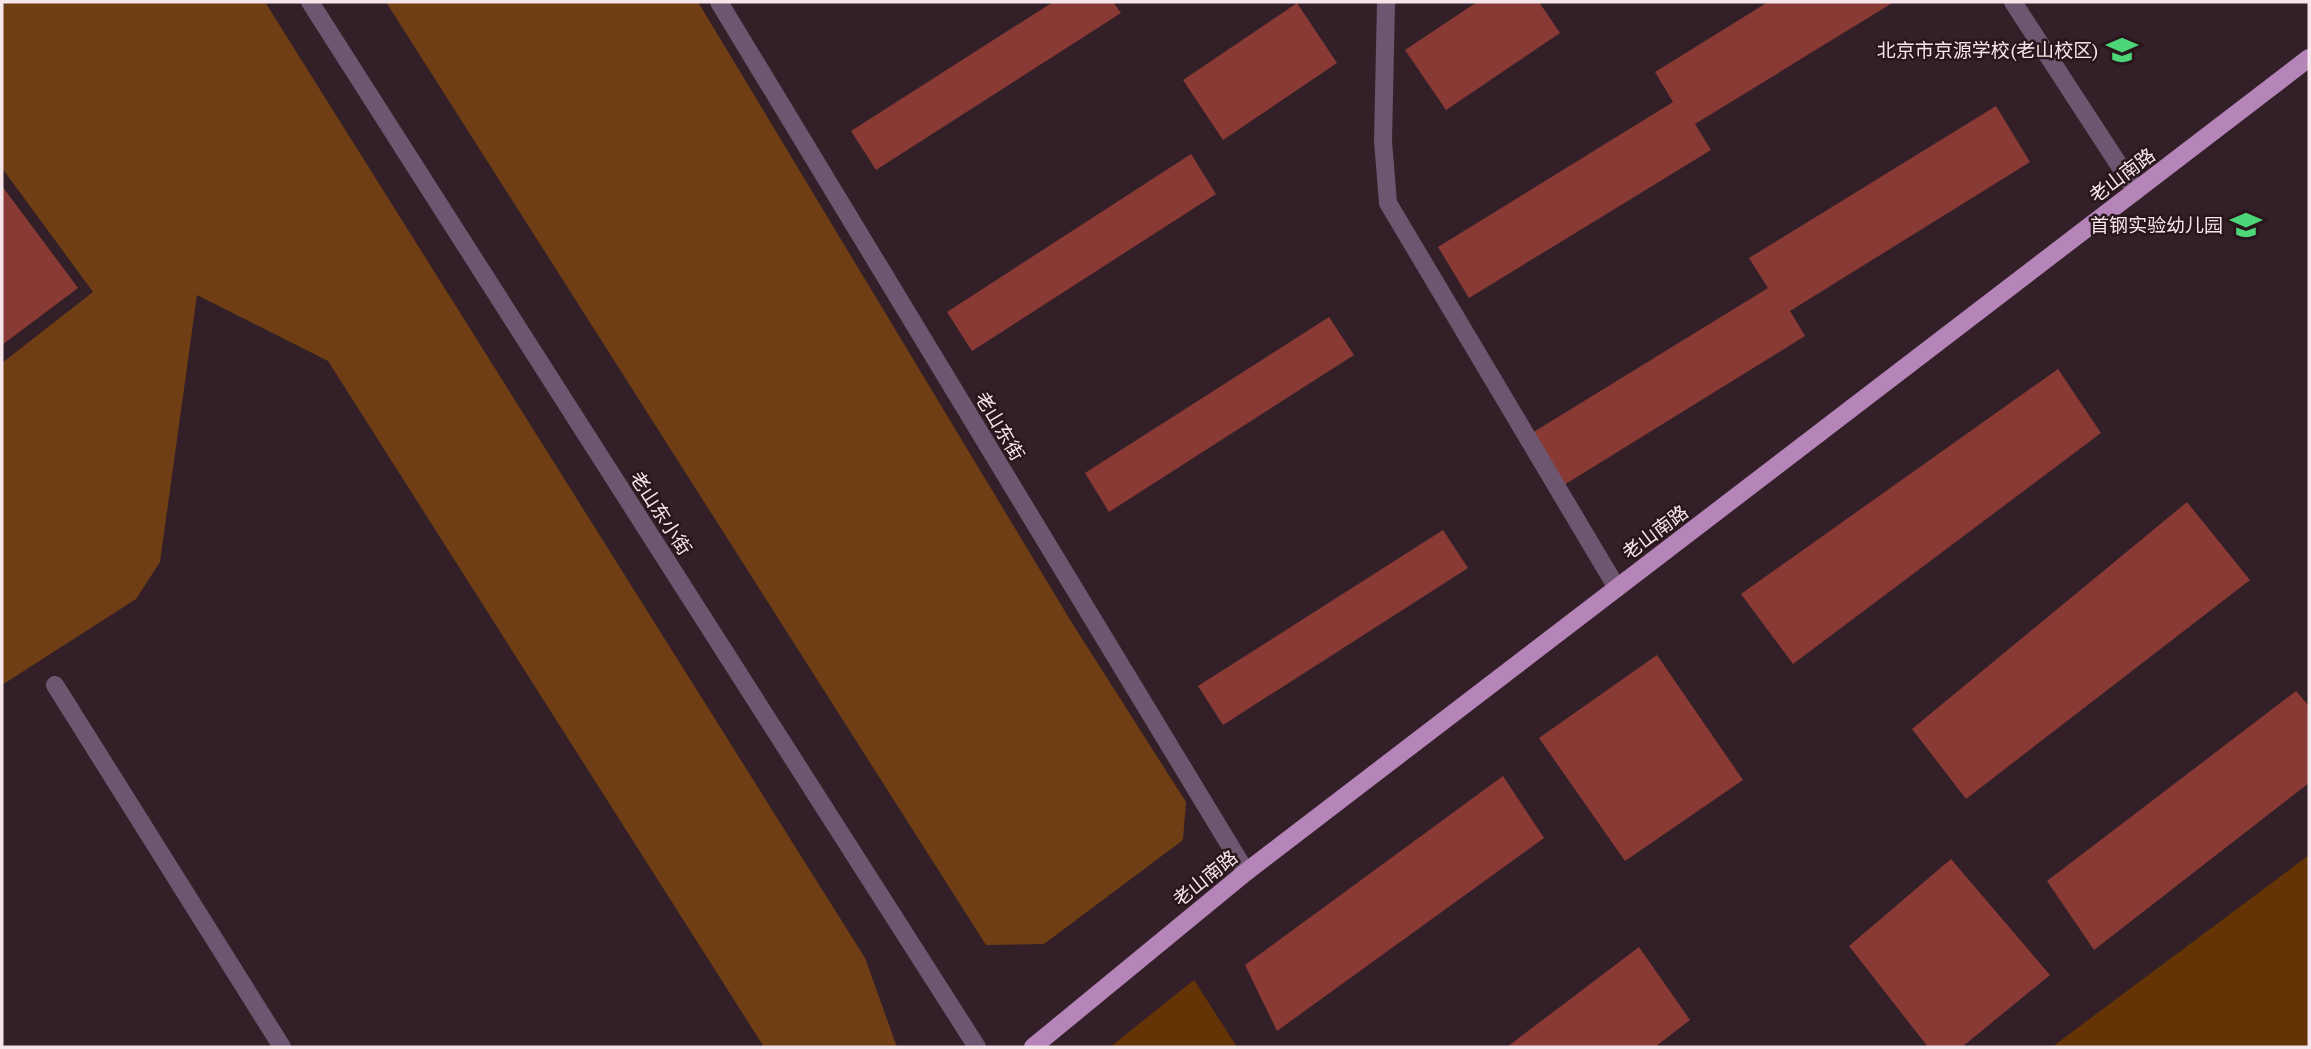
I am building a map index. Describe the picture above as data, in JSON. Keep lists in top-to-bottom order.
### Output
{
  "streets": {
    "main road": ["老山南路"],
    "street": ["老山东街", "老山东小街"]
  },
  "crossings": [
    ["老山南路", "老山东街"]
  ],
  "places": {
    "school or university": ["北京市京源学校(老山校区)", "首钢实验幼儿园"]
  }
}
